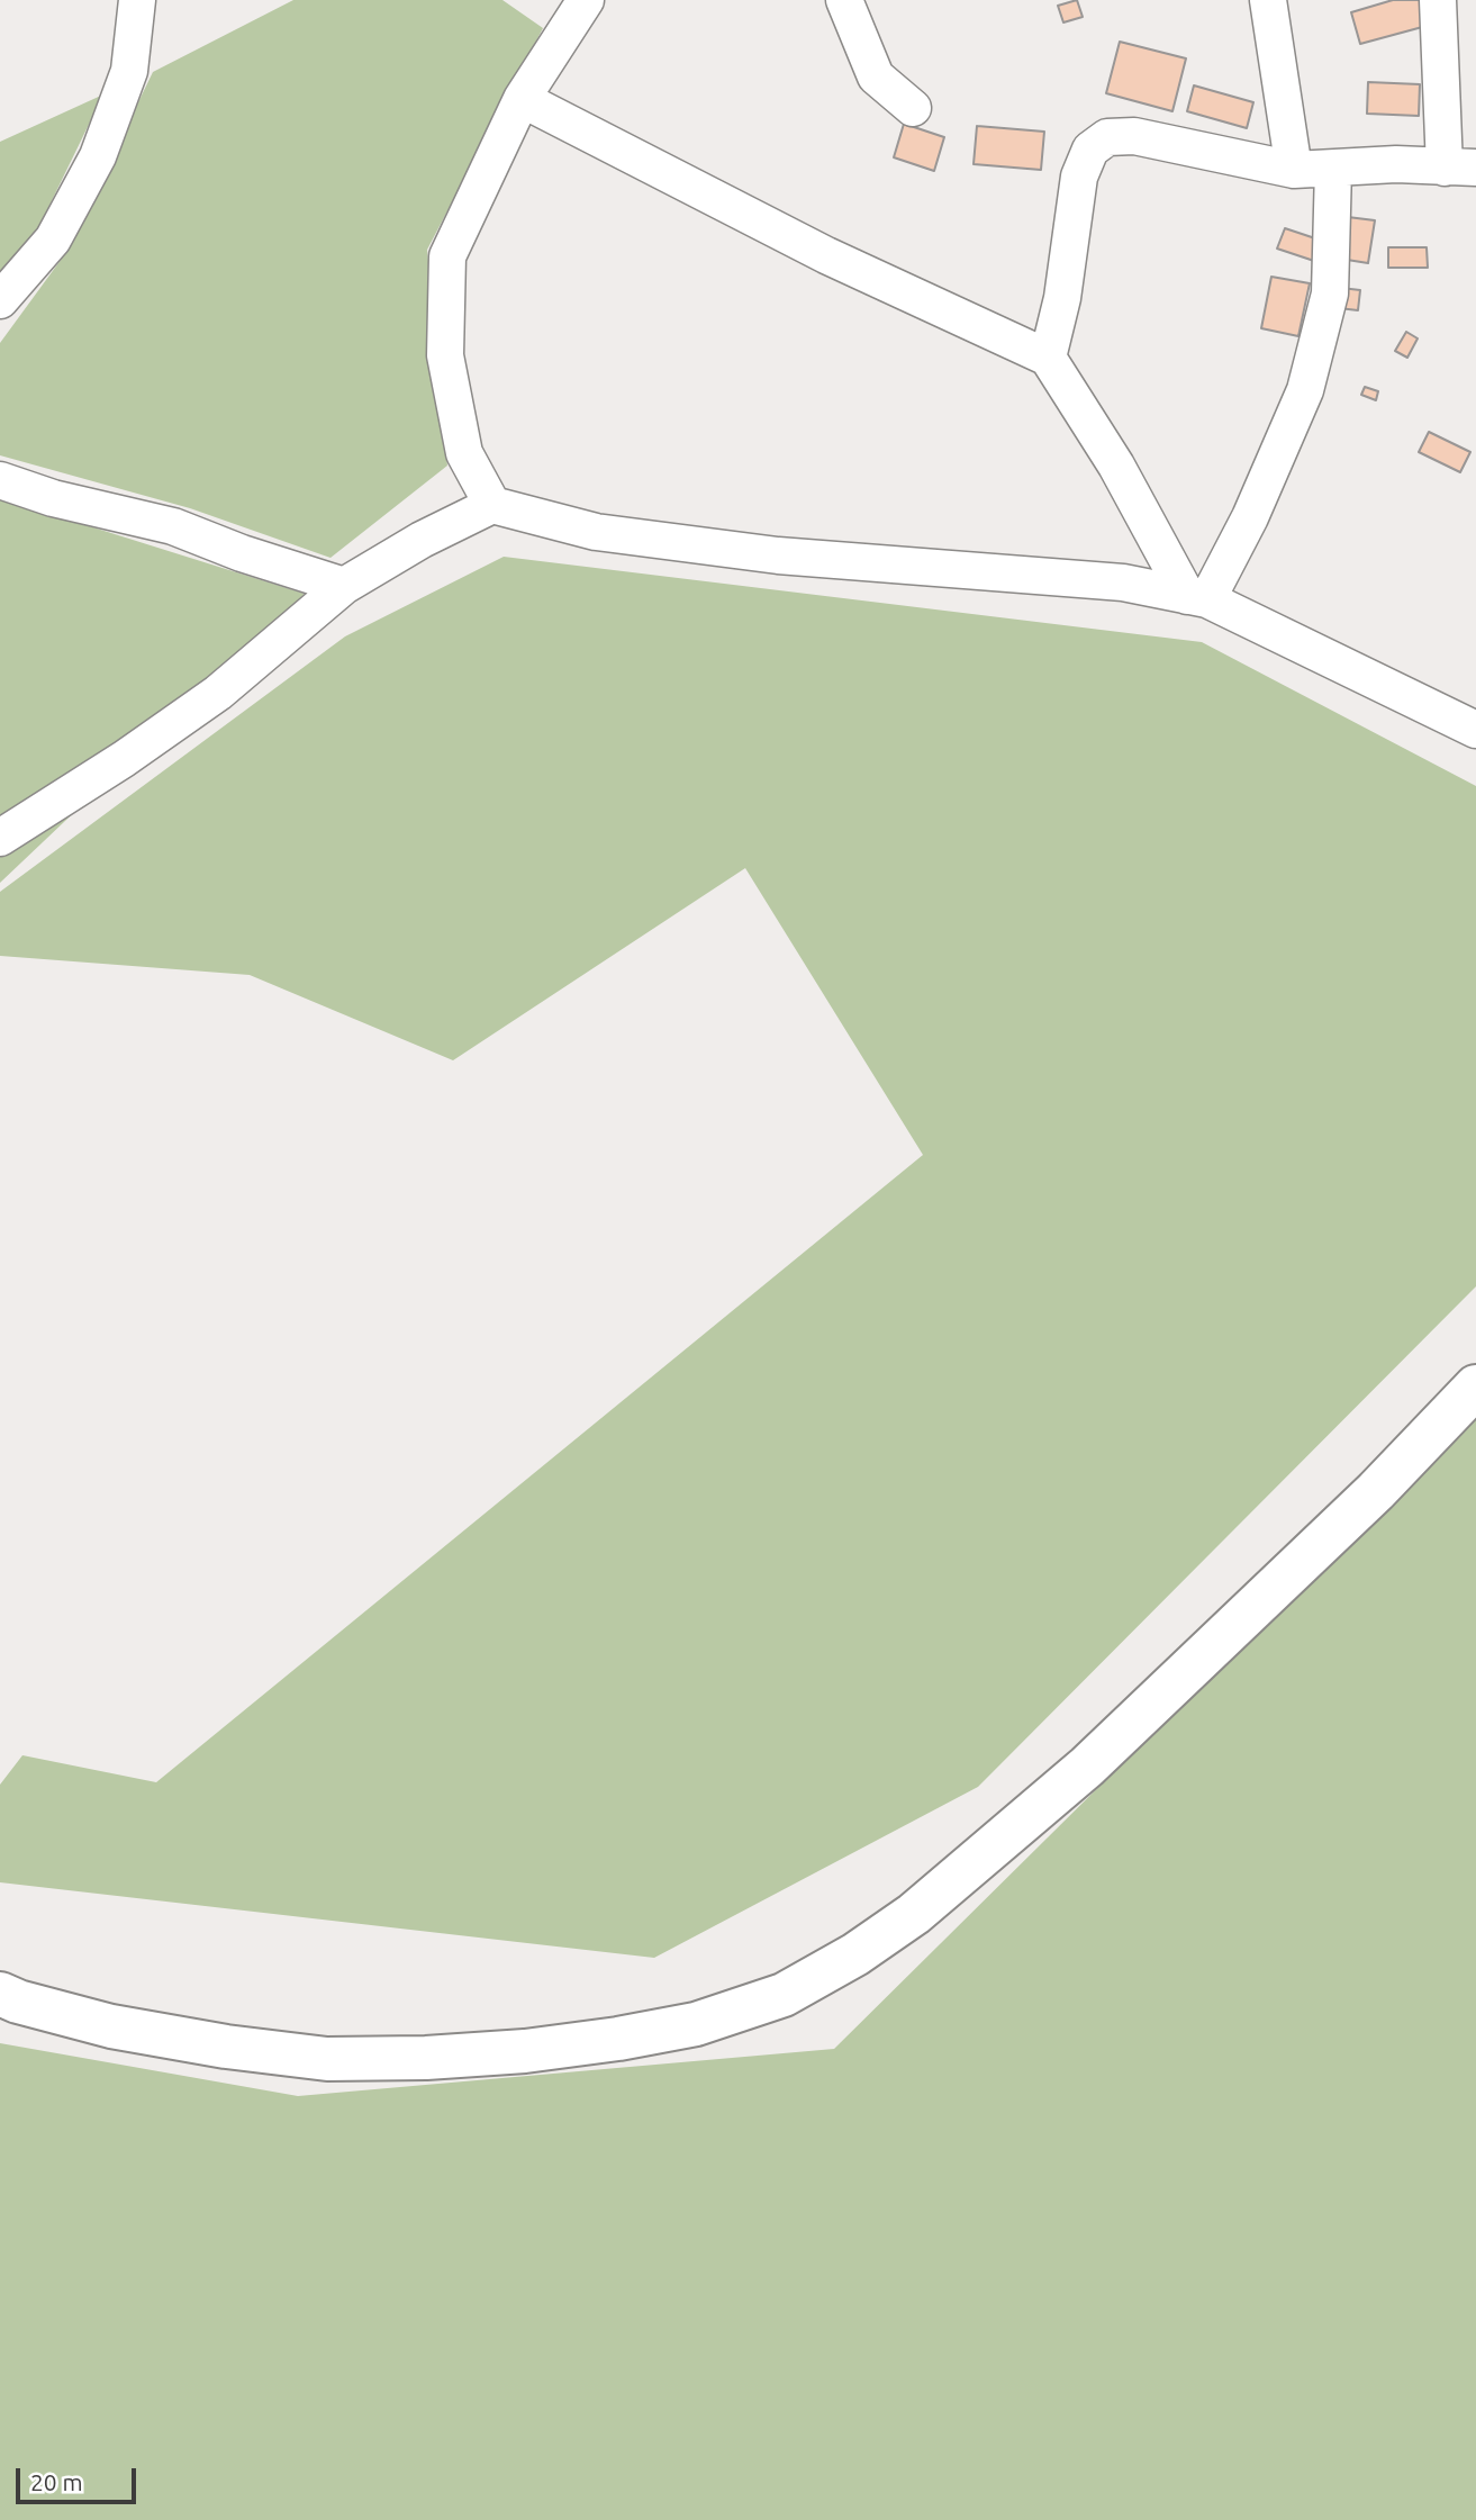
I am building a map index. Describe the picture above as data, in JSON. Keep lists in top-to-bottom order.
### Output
{
  "scale_bar": "20 m"
}
